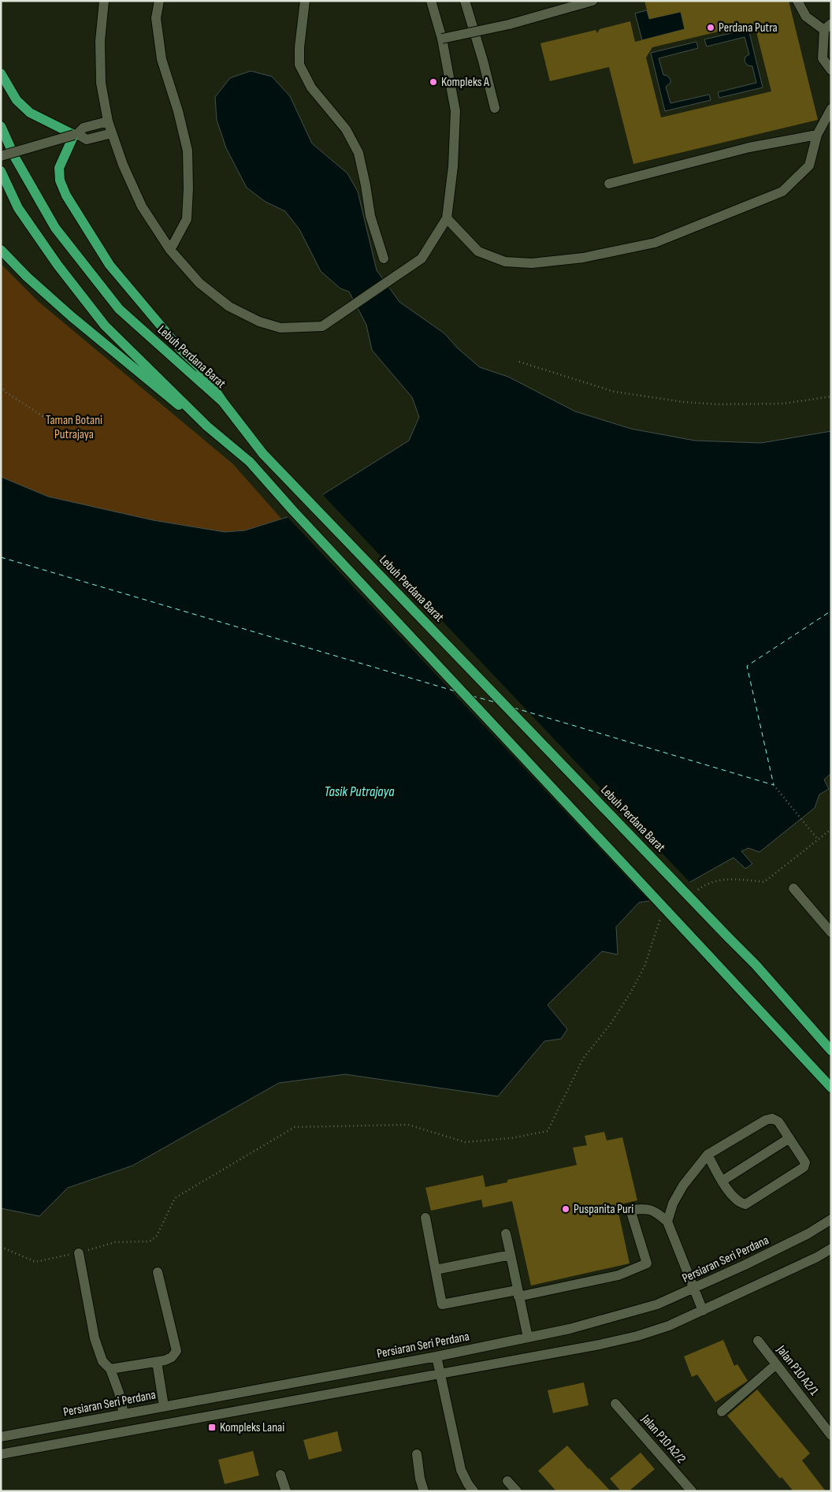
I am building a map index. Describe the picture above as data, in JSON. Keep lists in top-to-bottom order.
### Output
{
  "streets": {
    "main road": ["Lebuh Perdana Barat"],
    "street": ["Persiaran Seri Perdana", "Jalan P10 A2/1", "Jalan P10 A2/2"]
  },
  "water": ["Tasik Putrajaya"],
  "parks": ["Taman Botani Putrajaya"],
  "places": {
    "other": ["Perdana Putra", "Kompleks A", "Puspanita Puri"],
    "transit": ["Kompleks Lanai"]
  }
}
